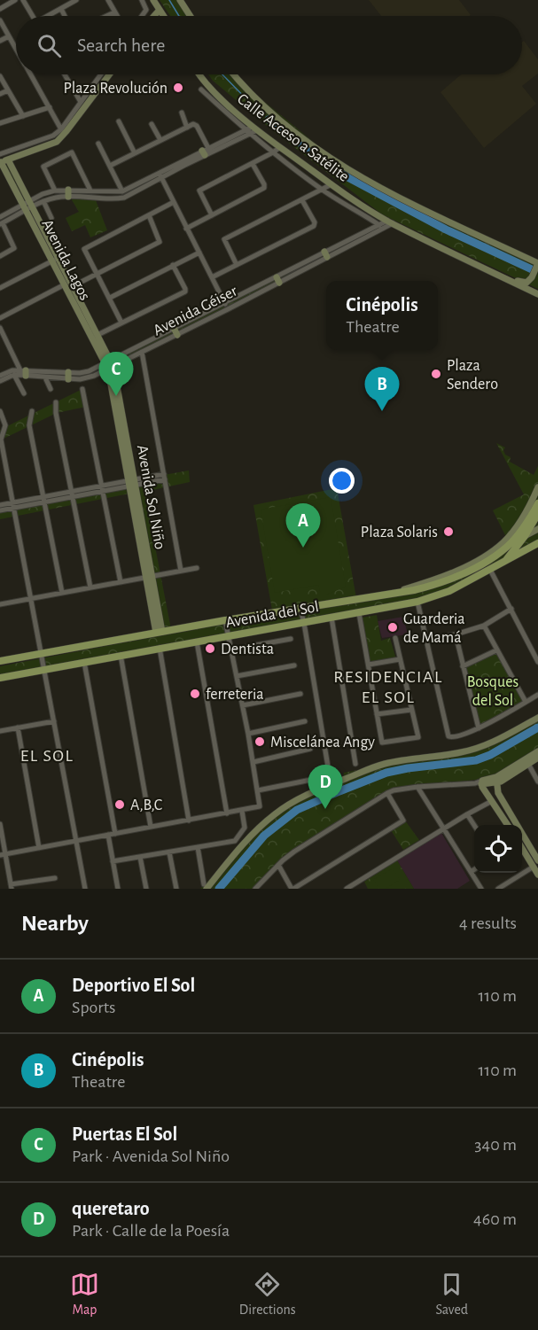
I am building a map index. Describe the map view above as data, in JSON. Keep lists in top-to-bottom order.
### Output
{
  "streets": {
    "main road": [
      "Calle Acceso a Satélite",
      "Avenida Lagos",
      "Avenida Sol Niño",
      "Avenida del Sol"
    ],
    "street": ["Avenida Géiser"]
  },
  "crossings": [
    ["Calle Acceso a Satélite", "Avenida Géiser"],
    ["Avenida Lagos", "Avenida Géiser"],
    ["Avenida Lagos", "Avenida Sol Niño"],
    ["Avenida Géiser", "Avenida Sol Niño"],
    ["Avenida Sol Niño", "Avenida del Sol"]
  ],
  "districts": ["RESIDENCIAL EL SOL", "EL SOL"],
  "parks": ["Bosques del Sol"],
  "places": [
    "Plaza Revolución",
    "Plaza Sendero",
    "Plaza Solaris",
    "Guarderia de Mamá",
    "Dentista",
    "ferreteria",
    "Miscelánea Angy",
    "A,B,C"
  ],
  "page": {
    "search": "Search here",
    "popup": ["Cinépolis", "Theatre"],
    "pins": [
      "C",
      "B",
      "A",
      "D"
    ],
    "heading": ["Nearby", "4 results"],
    "list": [
      {
        "mark": "A",
        "name": "Deportivo El Sol",
        "note": "Sports",
        "value": "110 m"
      },
      {
        "mark": "B",
        "name": "Cinépolis",
        "note": "Theatre",
        "value": "110 m"
      },
      {
        "mark": "C",
        "name": "Puertas El Sol",
        "note": "Park · Avenida Sol Niño",
        "value": "340 m"
      },
      {
        "mark": "D",
        "name": "queretaro",
        "note": "Park · Calle de la Poesía",
        "value": "460 m"
      }
    ],
    "nav": ["Map", "Directions", "Saved"]
  }
}
